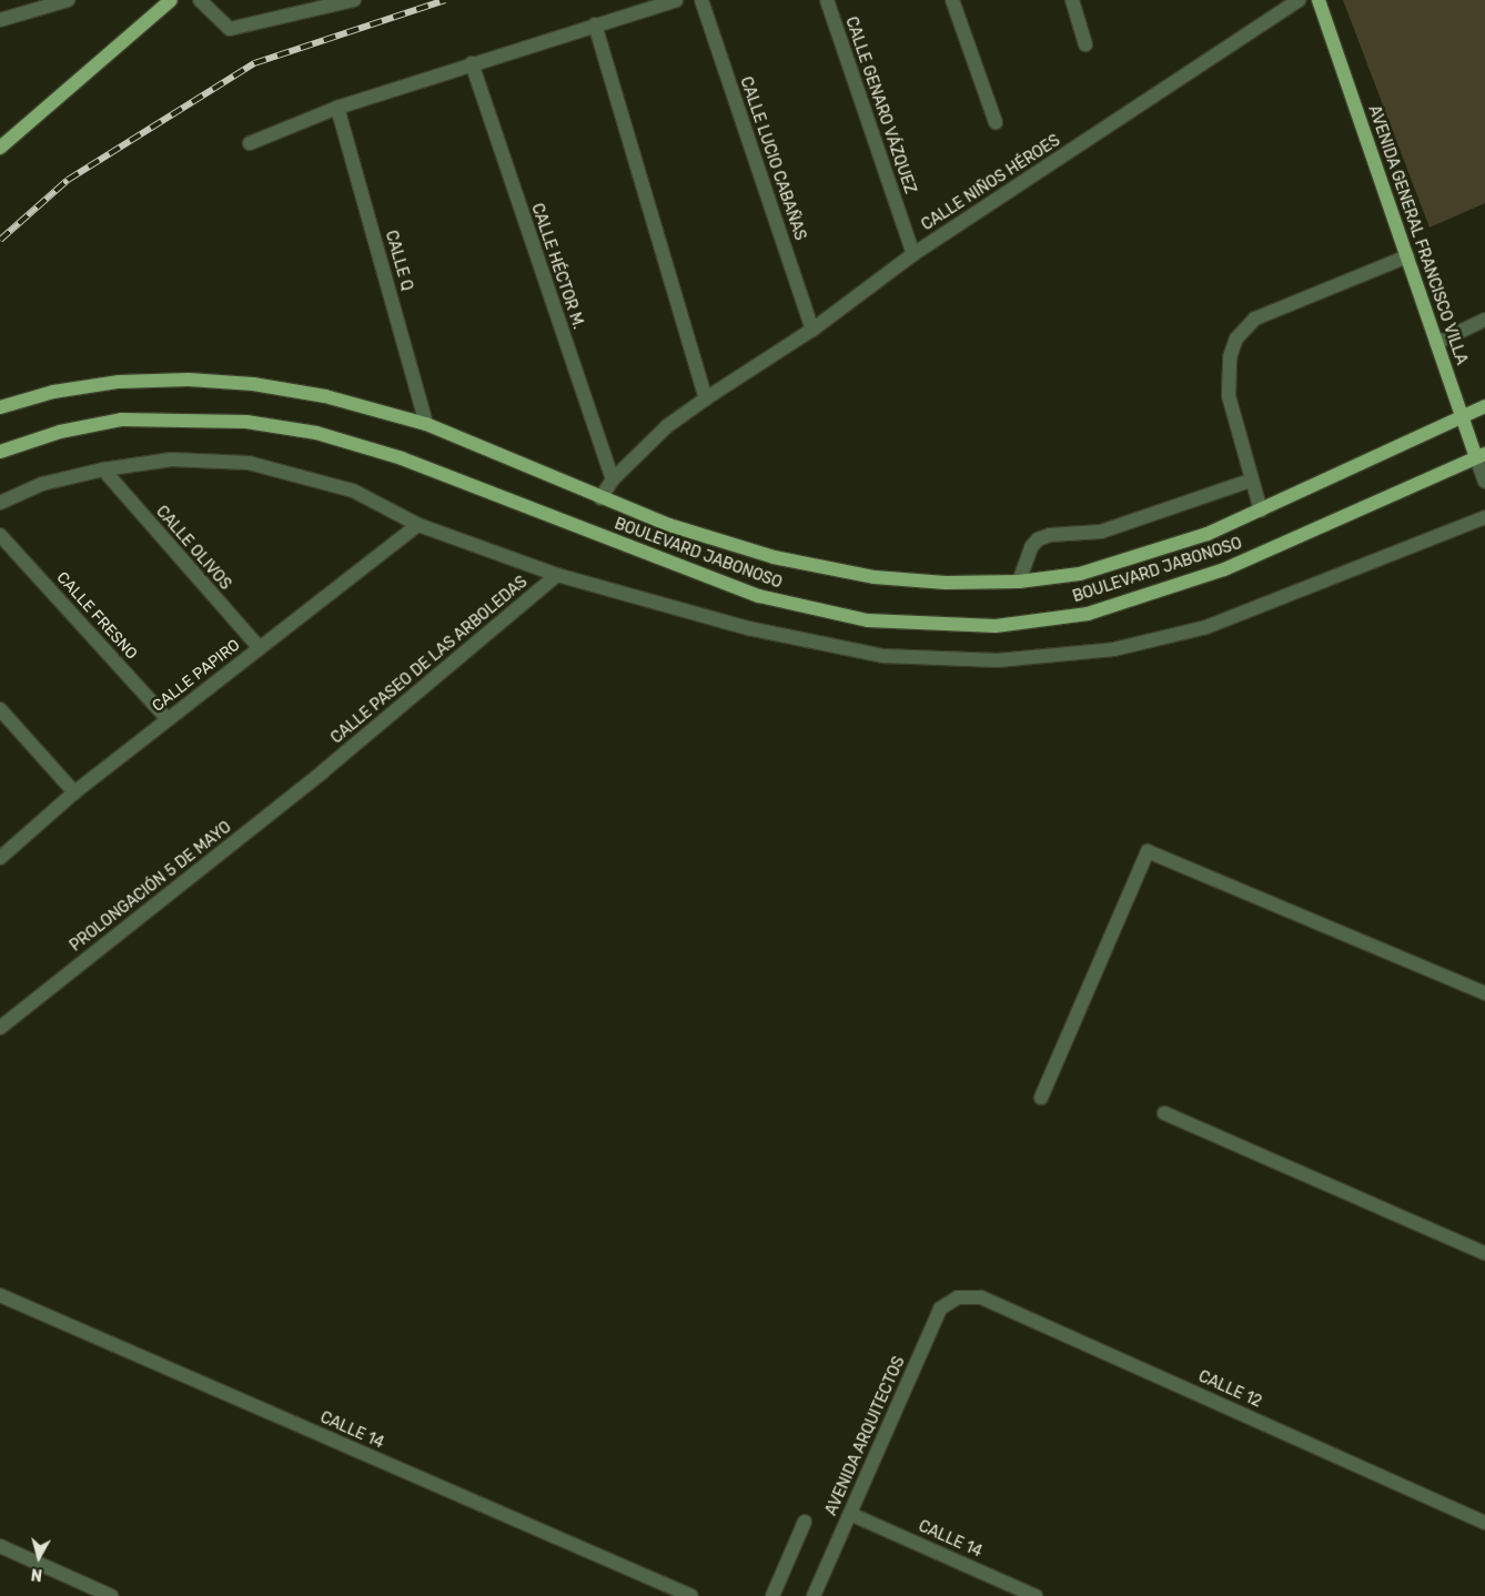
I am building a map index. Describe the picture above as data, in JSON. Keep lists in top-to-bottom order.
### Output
{
  "streets": {
    "main road": ["AVENIDA GENERAL FRANCISCO VILLA", "BOULEVARD JABONOSO"],
    "street": [
      "CALLE GENARO VÁZQUEZ",
      "CALLE LUCIO CABAÑAS",
      "CALLE NIÑOS HÉROES",
      "CALLE Q",
      "CALLE HÉCTOR M.",
      "CALLE OLIVOS",
      "CALLE FRESNO",
      "CALLE PASEO DE LAS ARBOLEDAS",
      "CALLE PAPIRO",
      "PROLONGACIÓN 5 DE MAYO",
      "CALLE 12",
      "CALLE 14",
      "AVENIDA ARQUITECTOS"
    ]
  },
  "crossings": [
    ["CALLE GENARO VÁZQUEZ", "CALLE NIÑOS HÉROES"],
    ["CALLE LUCIO CABAÑAS", "CALLE NIÑOS HÉROES"],
    ["CALLE NIÑOS HÉROES", "CALLE HÉCTOR M."],
    ["CALLE NIÑOS HÉROES", "BOULEVARD JABONOSO"],
    ["AVENIDA GENERAL FRANCISCO VILLA", "BOULEVARD JABONOSO"],
    ["CALLE Q", "BOULEVARD JABONOSO"],
    ["CALLE OLIVOS", "CALLE PAPIRO"],
    ["CALLE FRESNO", "CALLE PAPIRO"],
    ["CALLE PASEO DE LAS ARBOLEDAS", "PROLONGACIÓN 5 DE MAYO"],
    ["CALLE 12", "AVENIDA ARQUITECTOS"],
    ["CALLE 14", "AVENIDA ARQUITECTOS"]
  ],
  "north": "bottom"
}
